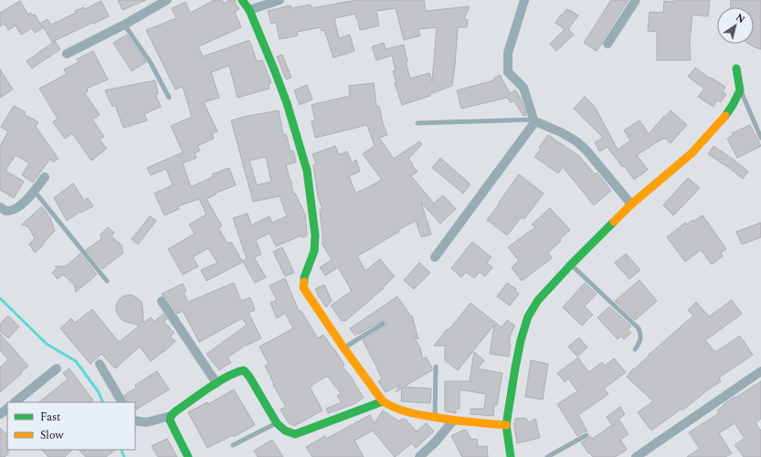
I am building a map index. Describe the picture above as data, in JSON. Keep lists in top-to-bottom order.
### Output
{
  "legend": ["Fast", "Slow"],
  "north": "top right"
}
